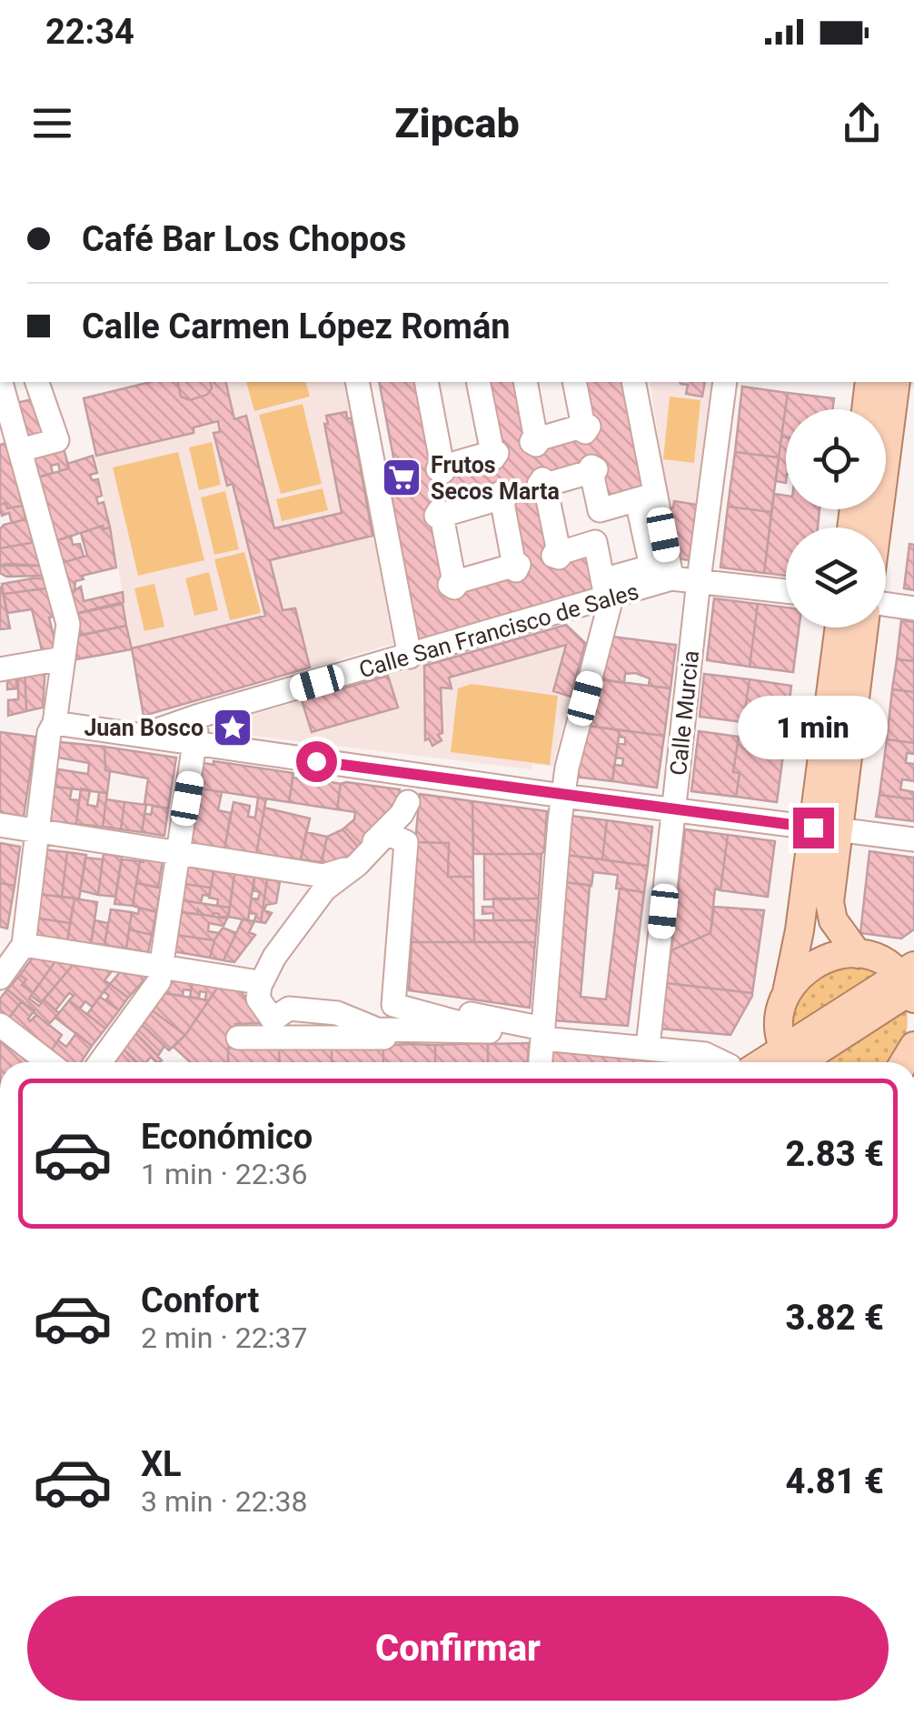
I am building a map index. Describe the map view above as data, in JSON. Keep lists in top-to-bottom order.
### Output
{
  "streets": {
    "street": ["Calle San Francisco de Sales", "Calle Murcia"]
  },
  "crossings": [
    ["Calle San Francisco de Sales", "Calle Murcia"]
  ],
  "places": {
    "supermarket": ["Frutos Secos Marta"],
    "place": ["Juan Bosco"]
  },
  "page": {
    "status": "22:34",
    "header": "Zipcab",
    "banner": ["Café Bar Los Chopos", "Calle Carmen López Román"],
    "bubble": "1 min",
    "list": [
      {
        "name": "Económico",
        "note": "1 min · 22:36",
        "value": "2.83 €"
      },
      {
        "name": "Confort",
        "note": "2 min · 22:37",
        "value": "3.82 €"
      },
      {
        "name": "XL",
        "note": "3 min · 22:38",
        "value": "4.81 €"
      }
    ],
    "buttons": "Confirmar"
  }
}
